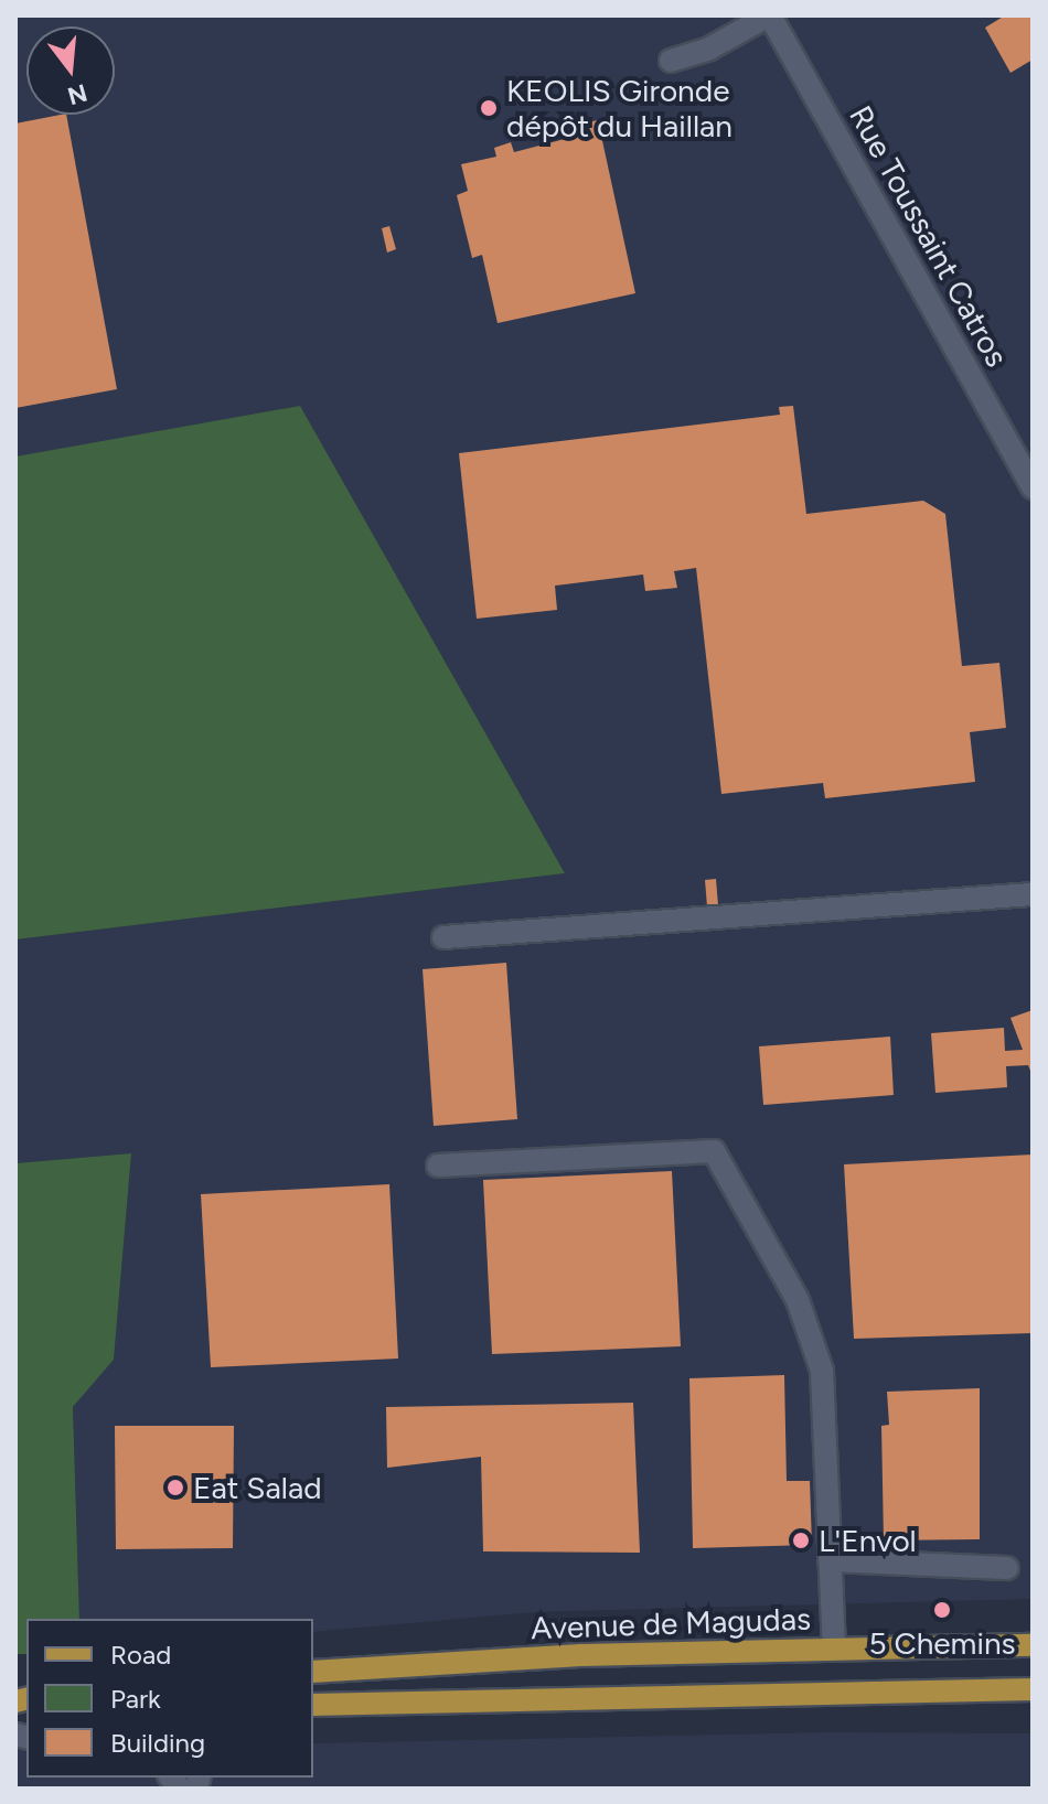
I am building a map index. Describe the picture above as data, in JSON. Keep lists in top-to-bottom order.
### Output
{
  "streets": {
    "main road": ["Avenue de Magudas"],
    "street": ["Rue Toussaint Catros"]
  },
  "places": [
    "KEOLIS Gironde dépôt du Haillan",
    "Eat Salad",
    "L'Envol",
    "5 Chemins"
  ],
  "legend": ["Road", "Park", "Building"],
  "north": "bottom"
}
